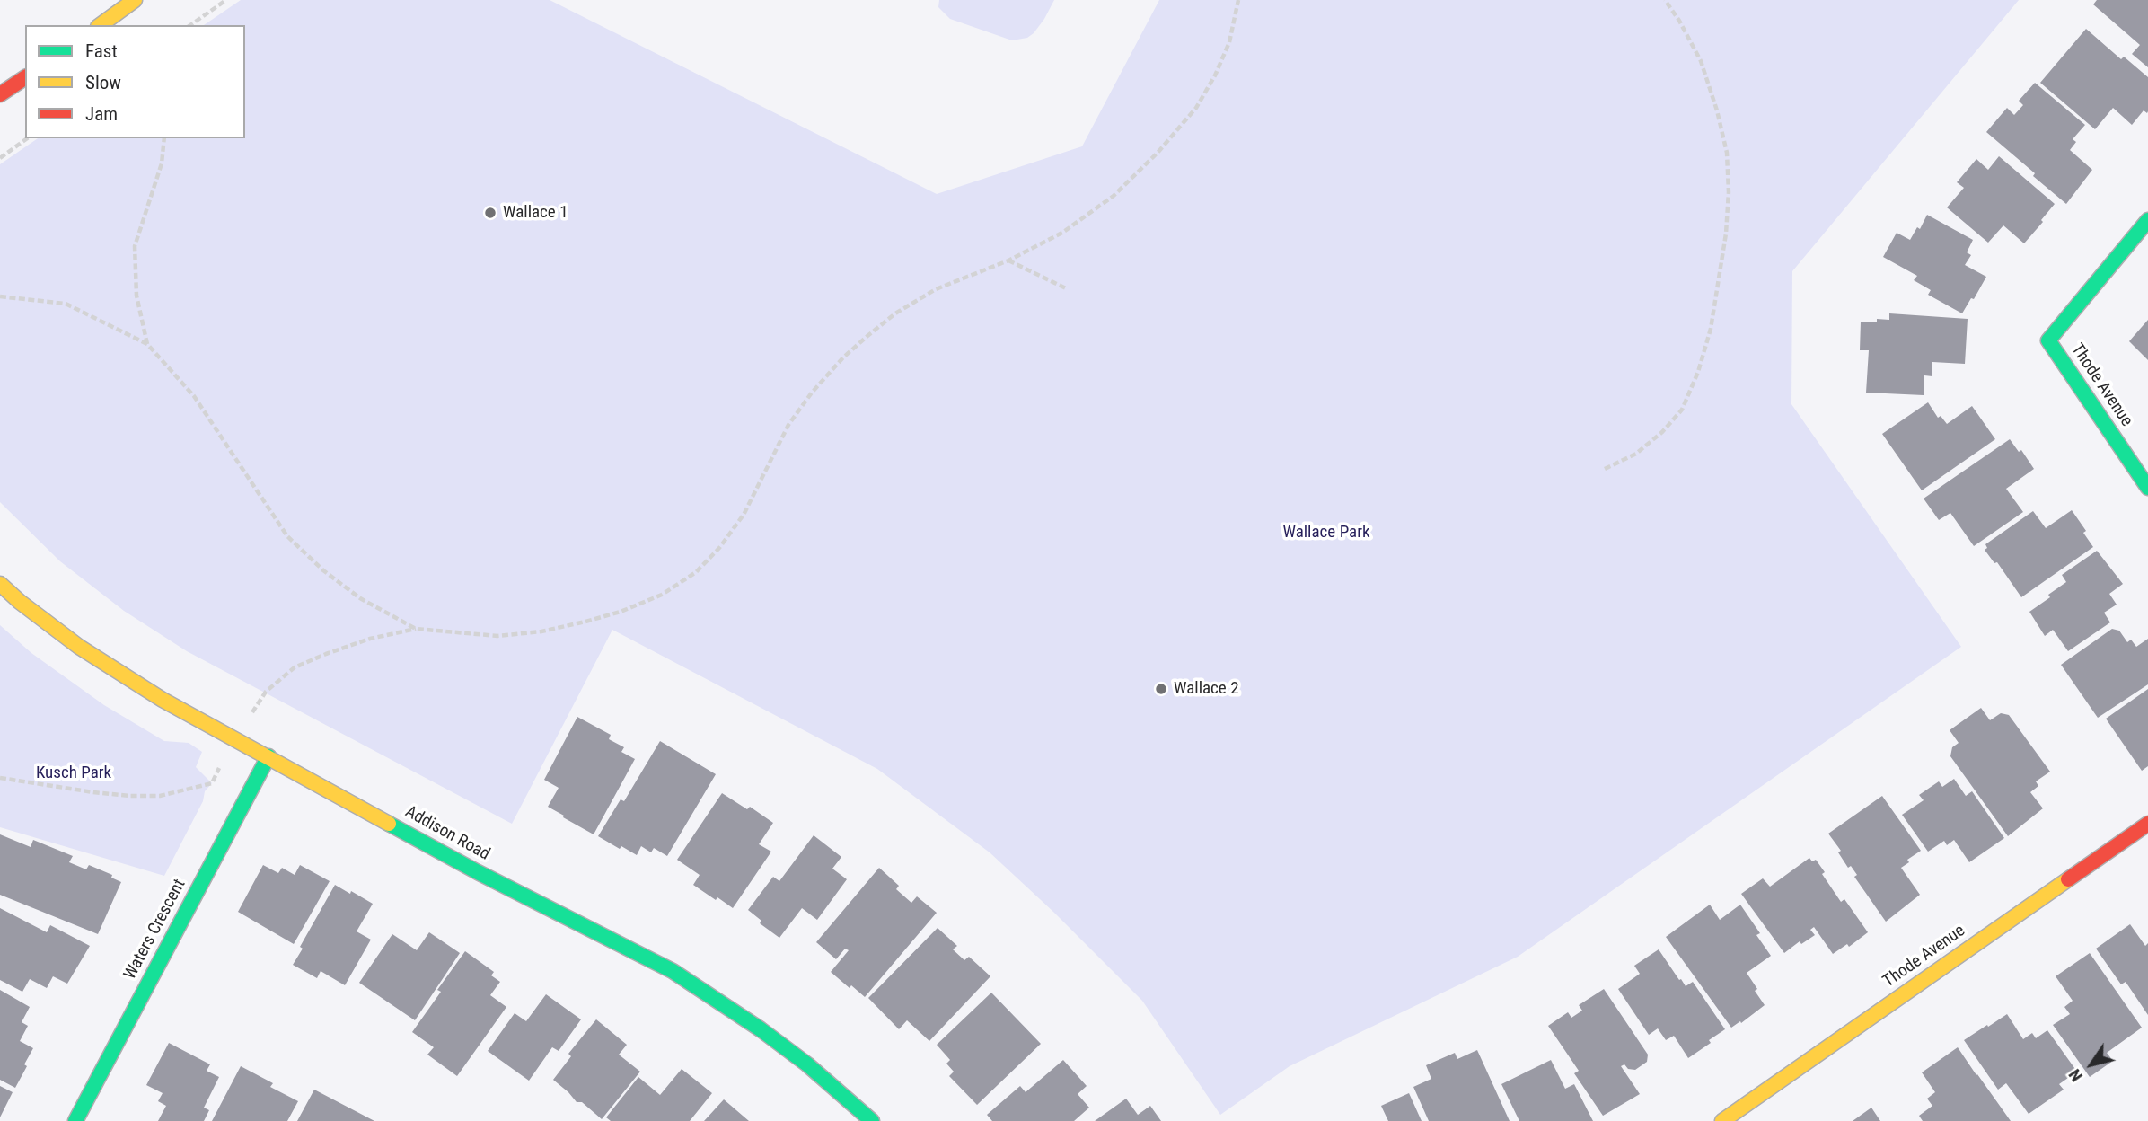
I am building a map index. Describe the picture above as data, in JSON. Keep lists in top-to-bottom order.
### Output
{
  "streets": {
    "street": ["Thode Avenue", "Addison Road", "Waters Crescent"]
  },
  "crossings": [
    ["Addison Road", "Waters Crescent"]
  ],
  "parks": ["Wallace Park", "Kusch Park"],
  "places": ["Wallace 1", "Wallace 2"],
  "legend": ["Fast", "Slow", "Jam"],
  "north": "bottom left"
}
